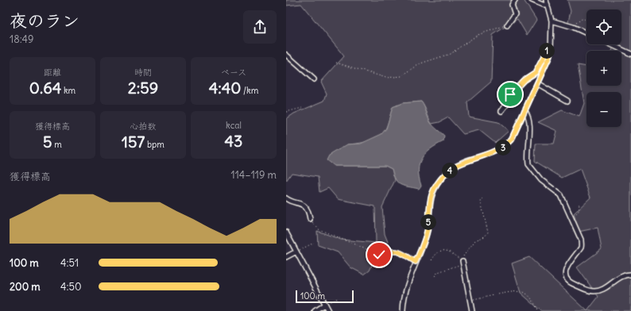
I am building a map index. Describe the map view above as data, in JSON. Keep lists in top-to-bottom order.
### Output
{
  "scale_bar": "100 m",
  "page": {
    "heading": ["夜のラン", "18:49"],
    "map_buttons": ["+", "−"],
    "pins": [
      "1",
      "3",
      "4",
      "5"
    ],
    "stats": [
      ["距離", "0.64 km"],
      ["時間", "2:59"],
      ["ペース", "4:40 /km"],
      ["獲得標高", "5 m"],
      ["心拍数", "157 bpm"],
      ["kcal", "43"]
    ],
    "chart": ["獲得標高", "114–119 m"],
    "list": [
      {
        "name": "100 m",
        "note": "4:51"
      },
      {
        "name": "200 m",
        "note": "4:50"
      }
    ],
    "scale": "100 m"
  }
}
